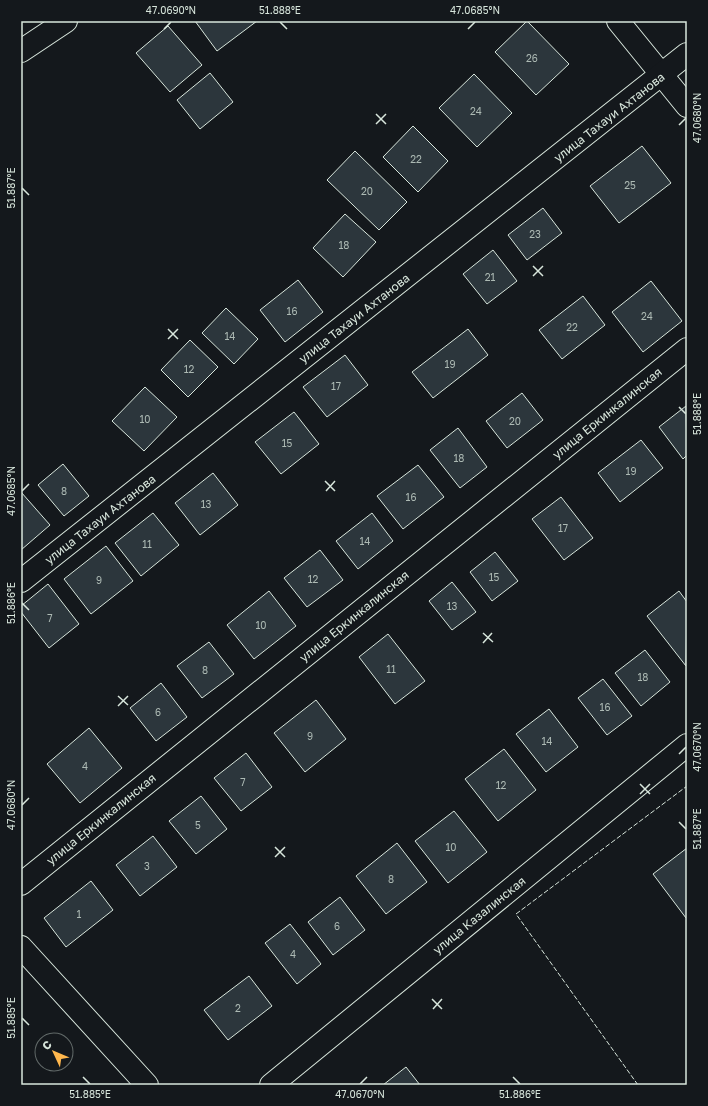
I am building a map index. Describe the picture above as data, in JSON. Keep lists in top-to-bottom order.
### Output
{
  "streets": {
    "street": ["улица Тахауи Ахтанова", "улица Еркинкалинская", "улица Казалинская"]
  },
  "house_numbers": [
    "26",
    "24",
    "22",
    "25",
    "20",
    "23",
    "18",
    "21",
    "16",
    "24",
    "22",
    "14",
    "19",
    "12",
    "17",
    "10",
    "20",
    "15",
    "18",
    "19",
    "8",
    "16",
    "13",
    "17",
    "14",
    "11",
    "15",
    "12",
    "9",
    "13",
    "7",
    "10",
    "11",
    "8",
    "18",
    "16",
    "6",
    "9",
    "14",
    "4",
    "7",
    "12",
    "5",
    "10",
    "3",
    "8",
    "1",
    "6",
    "4",
    "2"
  ],
  "north": "top left",
  "coordinates": [
    "47.0690°N",
    "51.888°E",
    "47.0685°N",
    "47.0680°N",
    "51.887°E",
    "51.886°E",
    "47.0670°N",
    "51.885°E"
  ]
}
